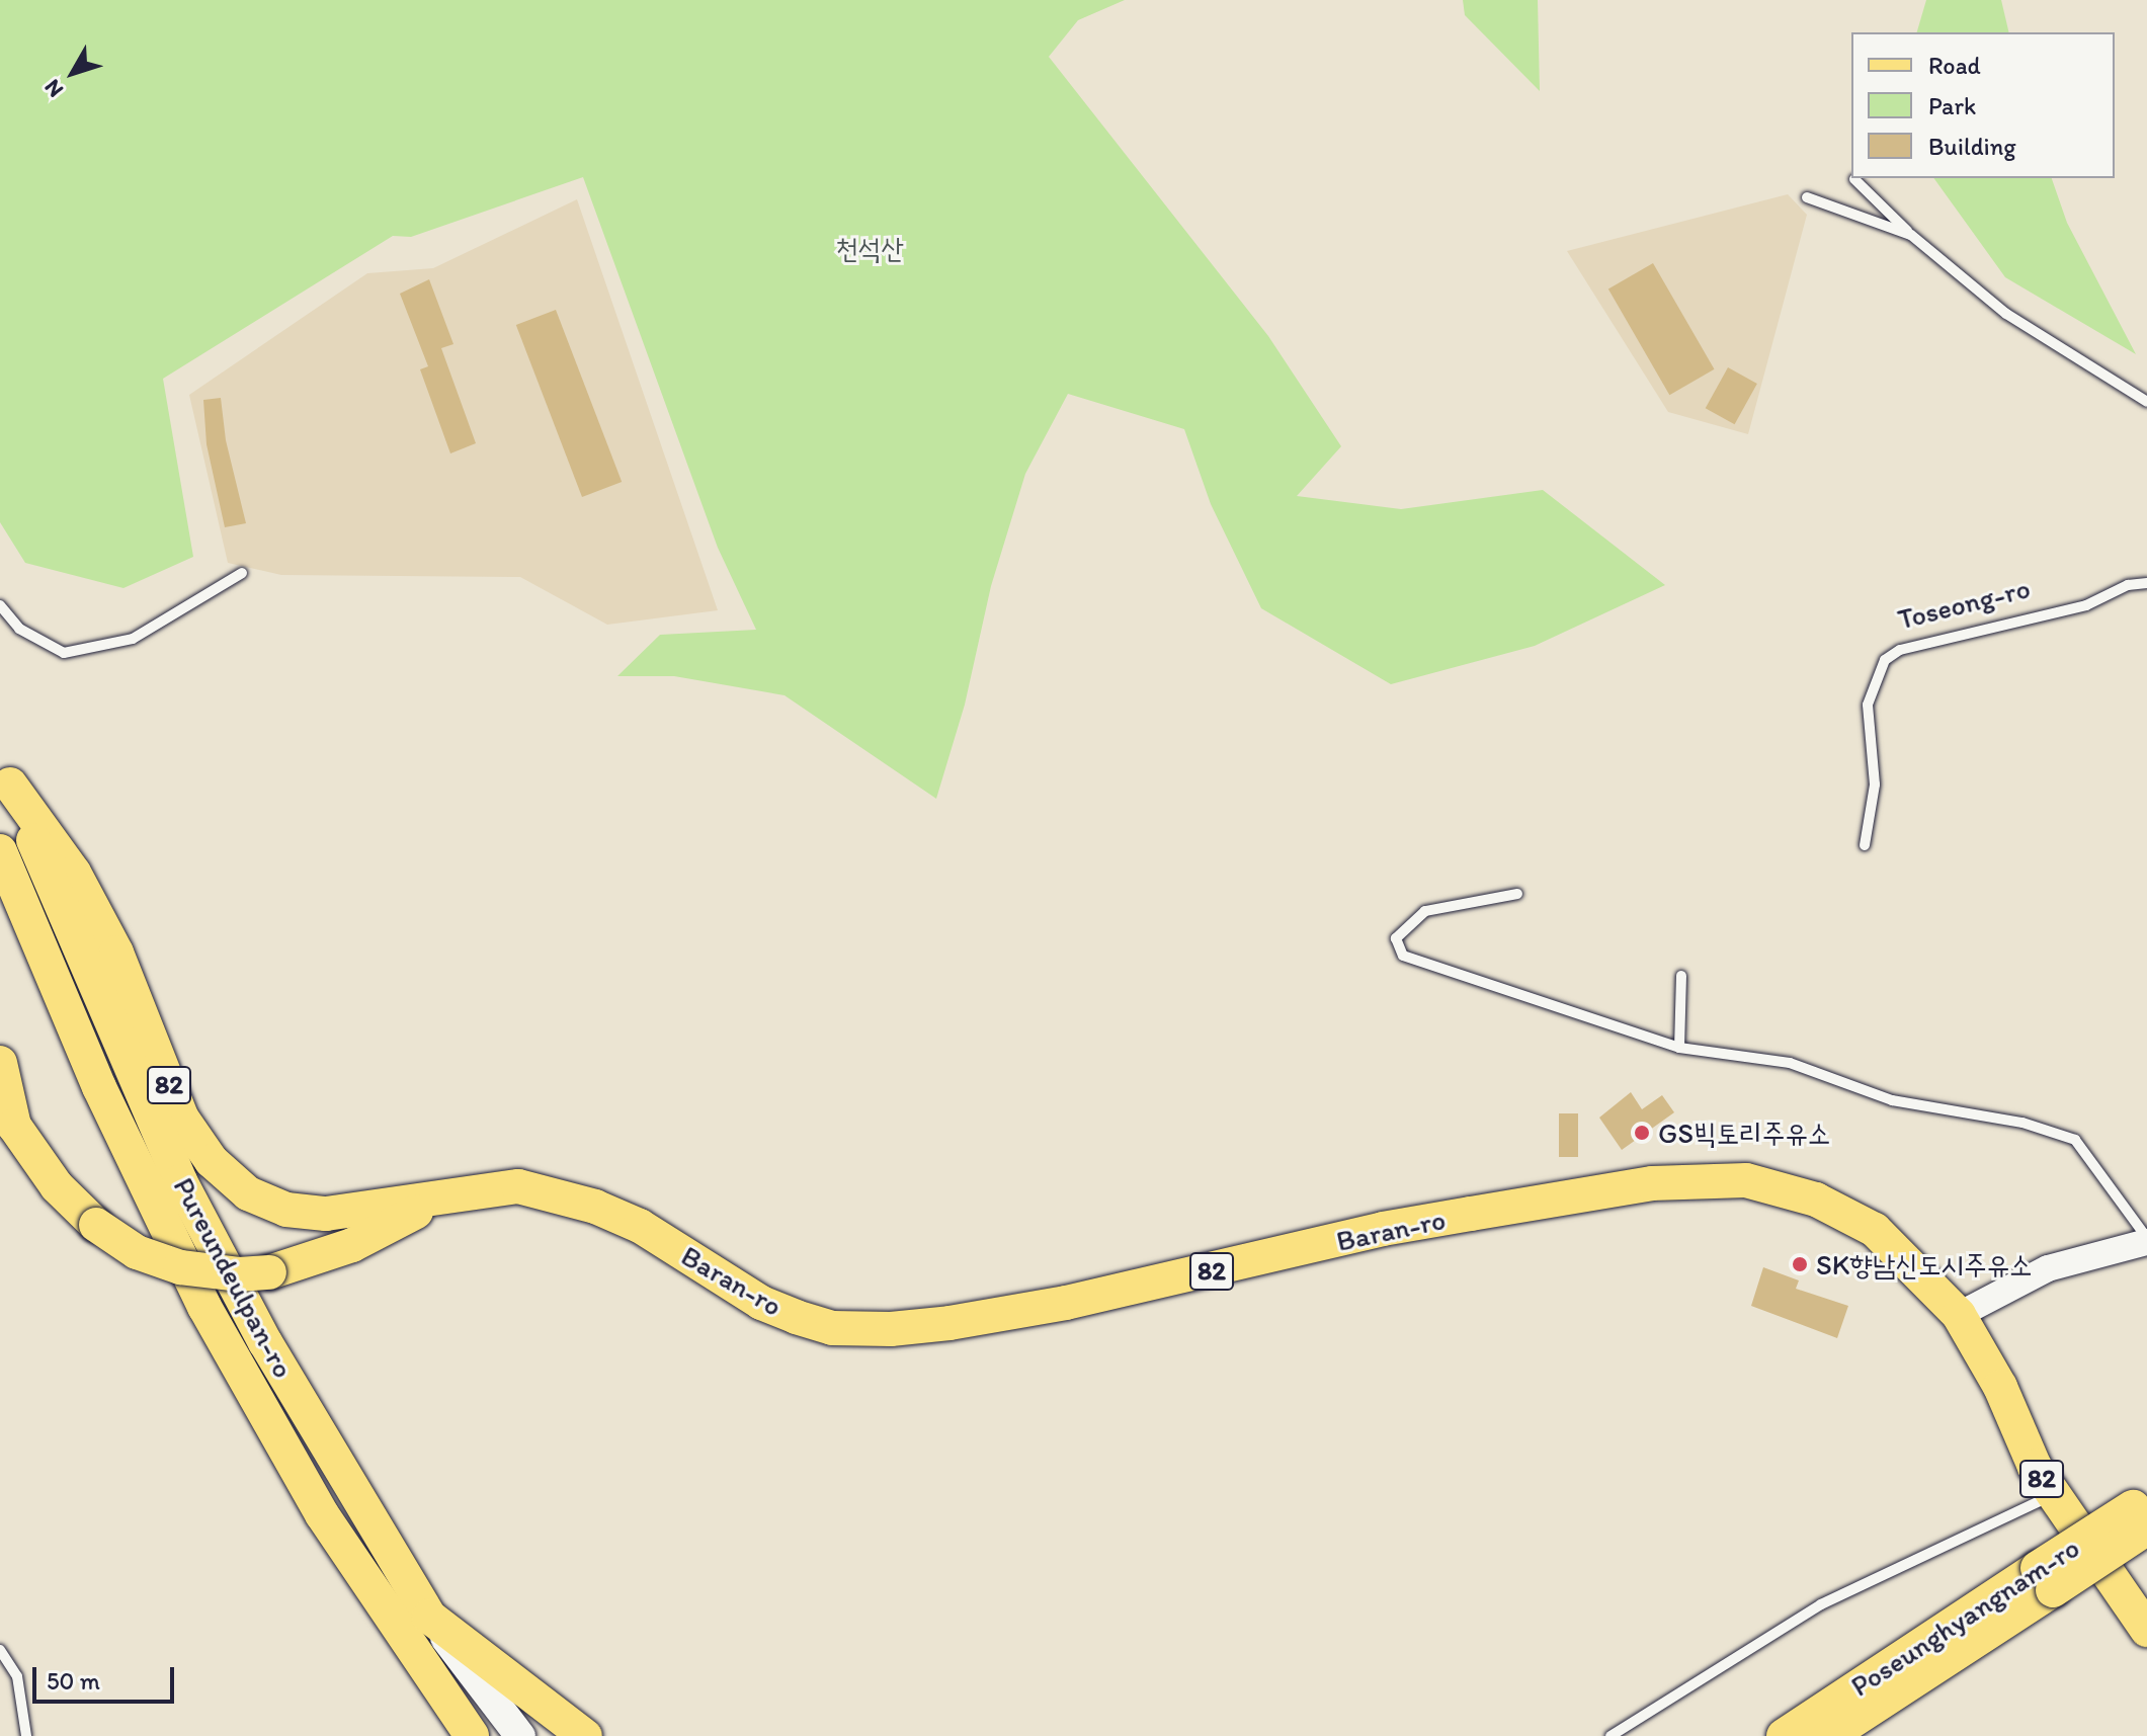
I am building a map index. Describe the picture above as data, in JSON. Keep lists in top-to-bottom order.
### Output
{
  "streets": {
    "main road": [
      "82",
      "Baran-ro",
      "Pureundeulpan-ro",
      "Poseunghyangnam-ro"
    ],
    "lane": ["Toseong-ro"]
  },
  "crossings": [
    ["82", "Baran-ro"],
    ["82", "Pureundeulpan-ro"]
  ],
  "parks": ["천석산"],
  "places": ["GS빅토리주유소", "SK향남신도시주유소"],
  "legend": ["Road", "Park", "Building"],
  "scale_bar": "50 m",
  "north": "bottom left"
}
